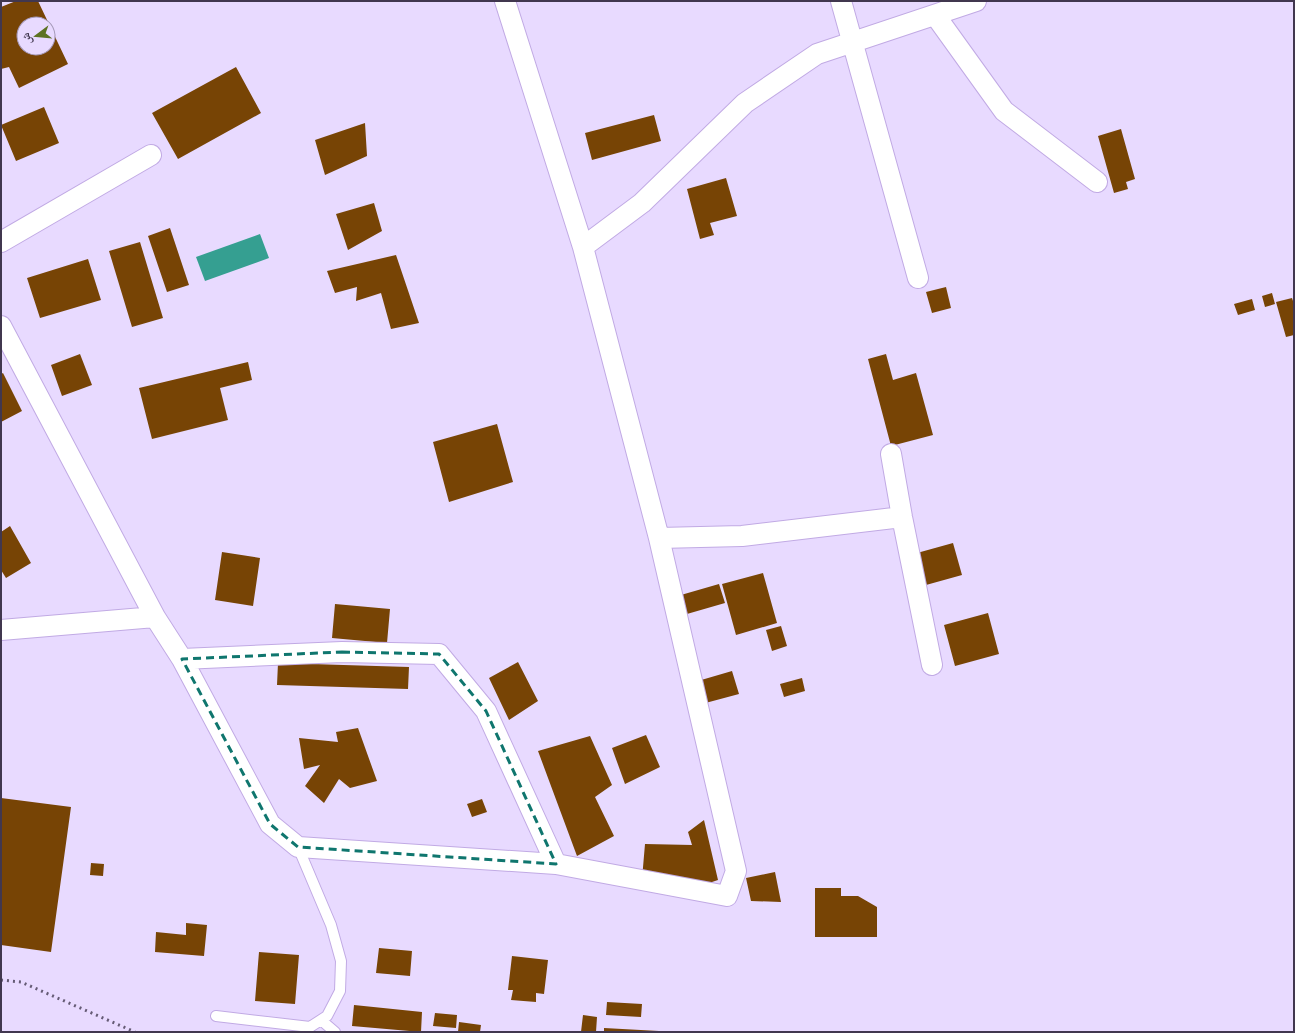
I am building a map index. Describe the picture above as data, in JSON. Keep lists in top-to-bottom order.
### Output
{
  "north": "left"
}
